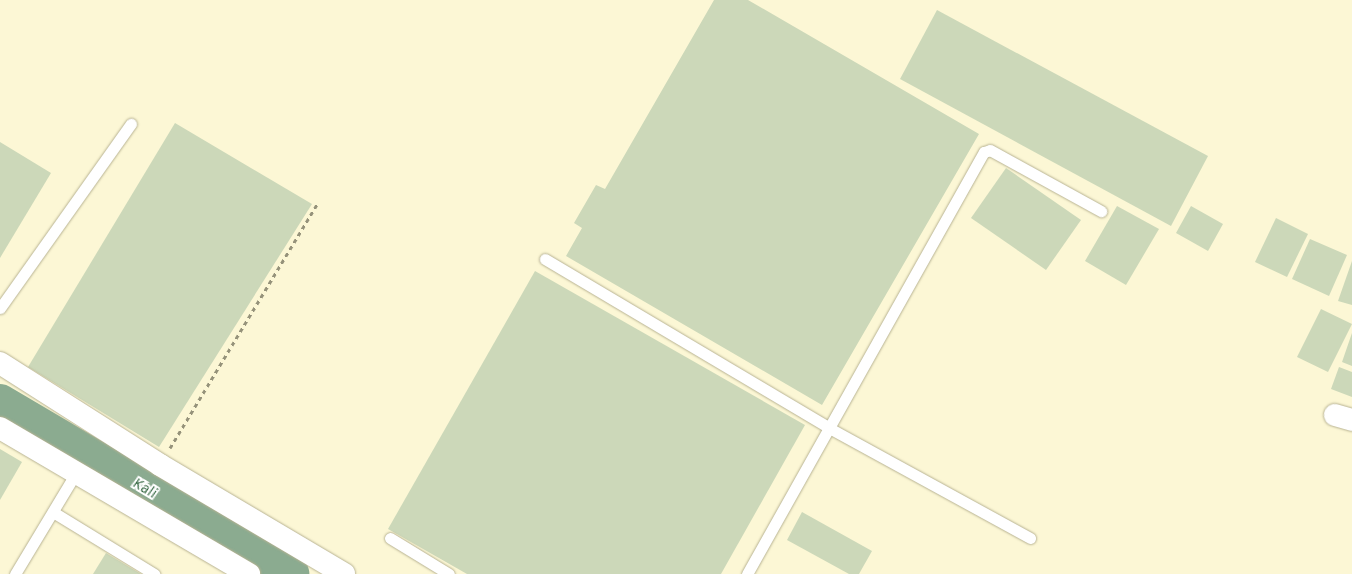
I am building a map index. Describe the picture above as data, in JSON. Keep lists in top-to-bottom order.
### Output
{
  "water": ["Kali"]
}
